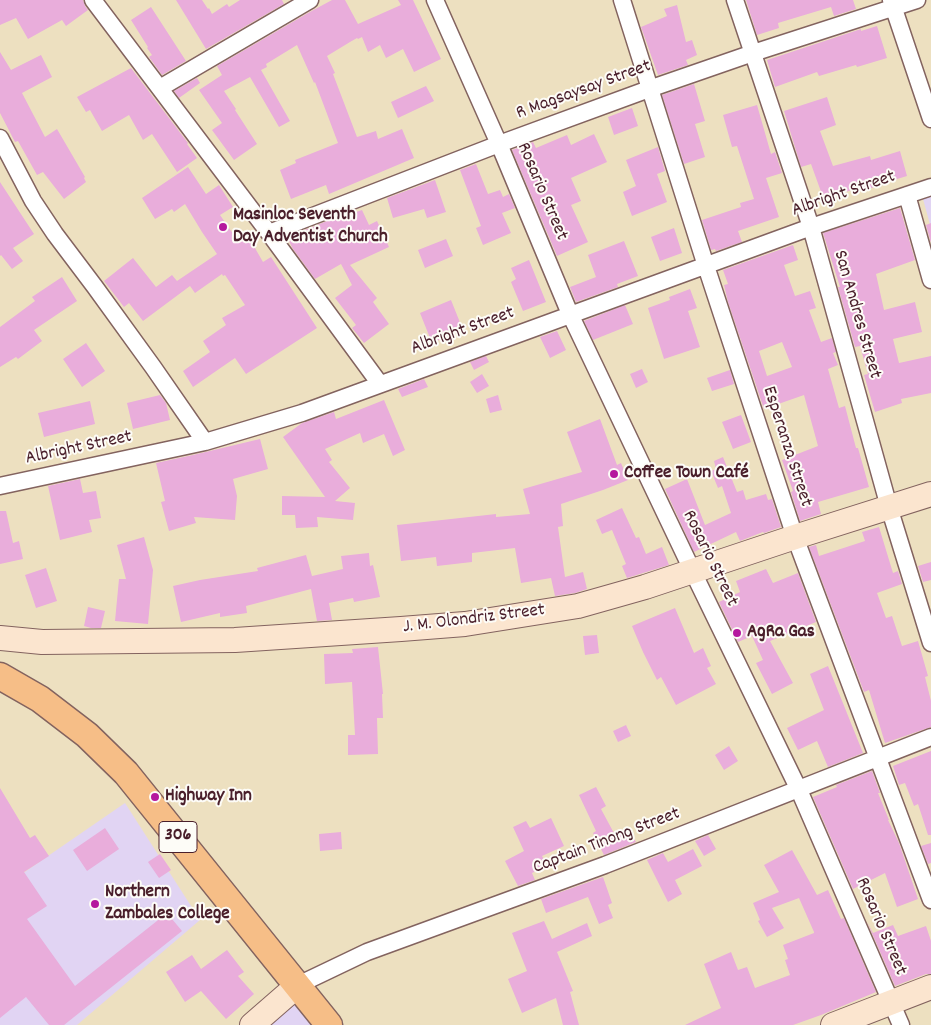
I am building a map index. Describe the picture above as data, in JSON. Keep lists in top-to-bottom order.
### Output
{
  "streets": {
    "main road": ["306"],
    "street": [
      "R Magsaysay Street",
      "Rosario Street",
      "Albright Street",
      "San Andres Street",
      "Esperanza Street",
      "J. M. Olondriz Street",
      "Captain Tinong Street"
    ]
  },
  "crossings": [
    ["R Magsaysay Street", "Rosario Street"],
    ["R Magsaysay Street", "San Andres Street"],
    ["R Magsaysay Street", "Esperanza Street"],
    ["Rosario Street", "Albright Street"],
    ["Rosario Street", "J. M. Olondriz Street"],
    ["Rosario Street", "Captain Tinong Street"],
    ["Albright Street", "San Andres Street"],
    ["Albright Street", "Esperanza Street"],
    ["San Andres Street", "J. M. Olondriz Street"],
    ["Esperanza Street", "J. M. Olondriz Street"],
    ["Esperanza Street", "Captain Tinong Street"],
    ["306", "Captain Tinong Street"]
  ],
  "places": [
    "Masinloc Seventh Day Adventist Church",
    "Coffee Town Café",
    "AgRa Gas",
    "Highway Inn",
    "Northern Zambales College"
  ]
}
